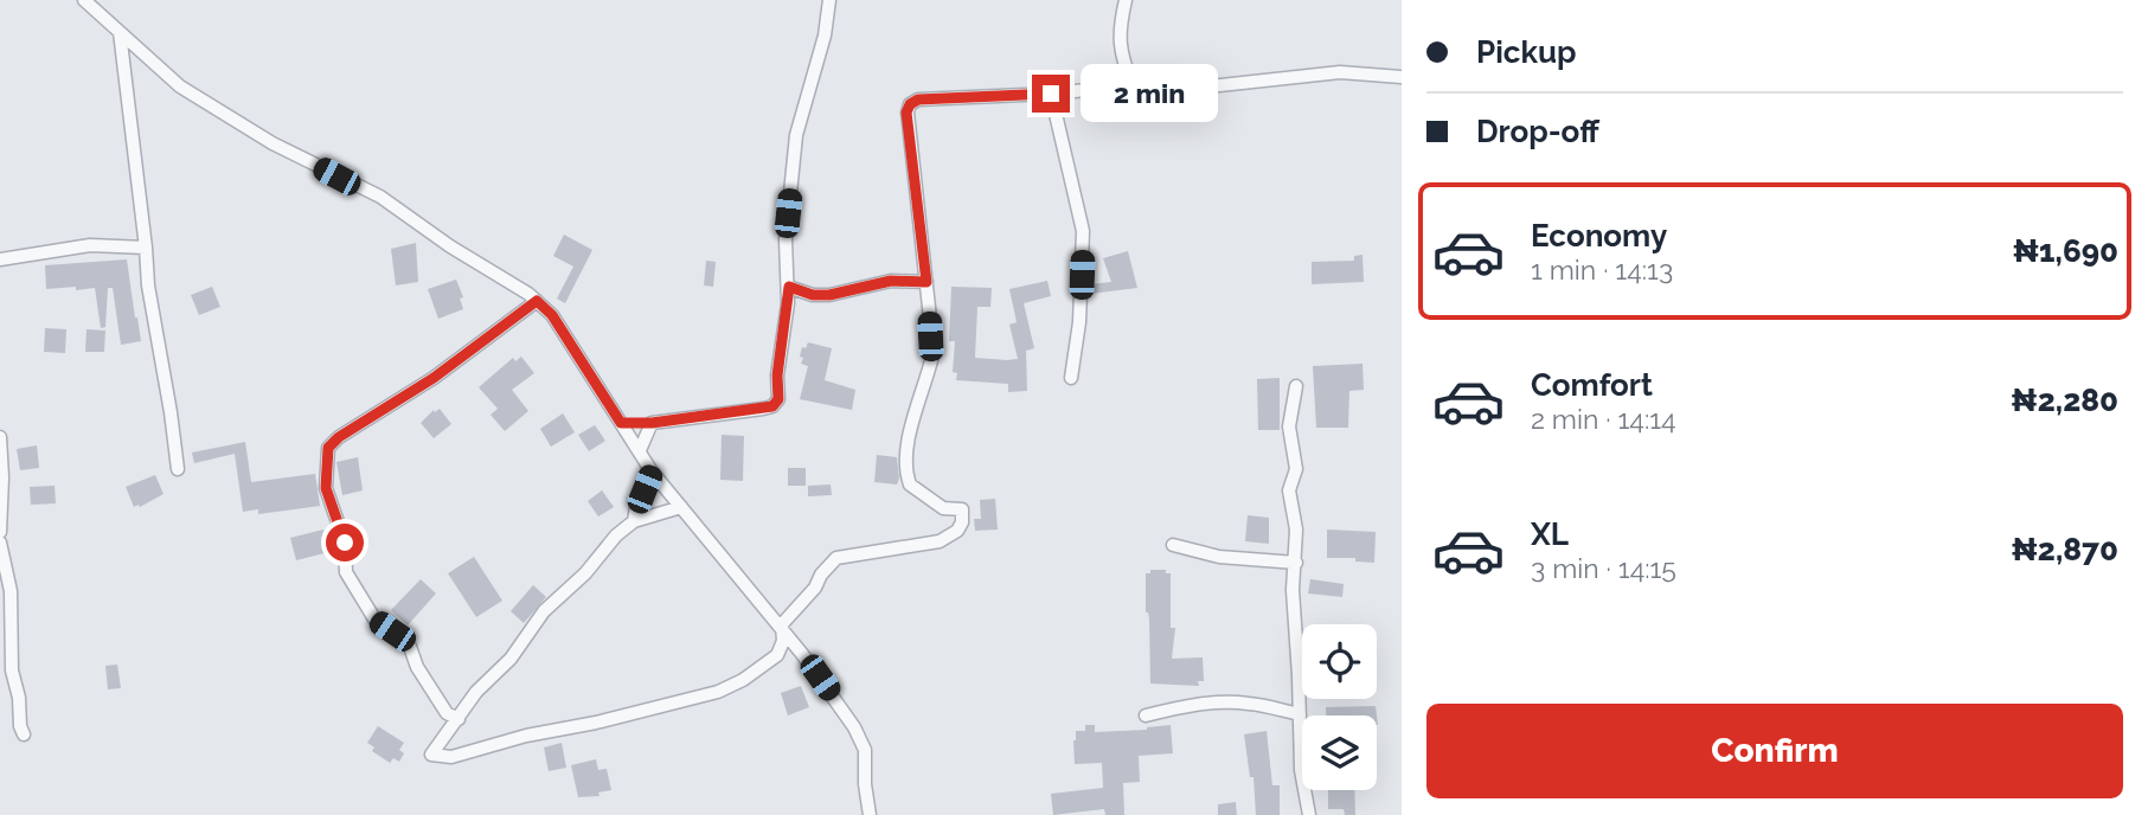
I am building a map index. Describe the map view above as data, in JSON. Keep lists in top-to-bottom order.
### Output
{
  "page": {
    "banner": ["Pickup", "Drop-off"],
    "bubble": "2 min",
    "list": [
      {
        "name": "Economy",
        "note": "1 min · 14:13",
        "value": "₦1,690"
      },
      {
        "name": "Comfort",
        "note": "2 min · 14:14",
        "value": "₦2,280"
      },
      {
        "name": "XL",
        "note": "3 min · 14:15",
        "value": "₦2,870"
      }
    ],
    "buttons": "Confirm"
  }
}
